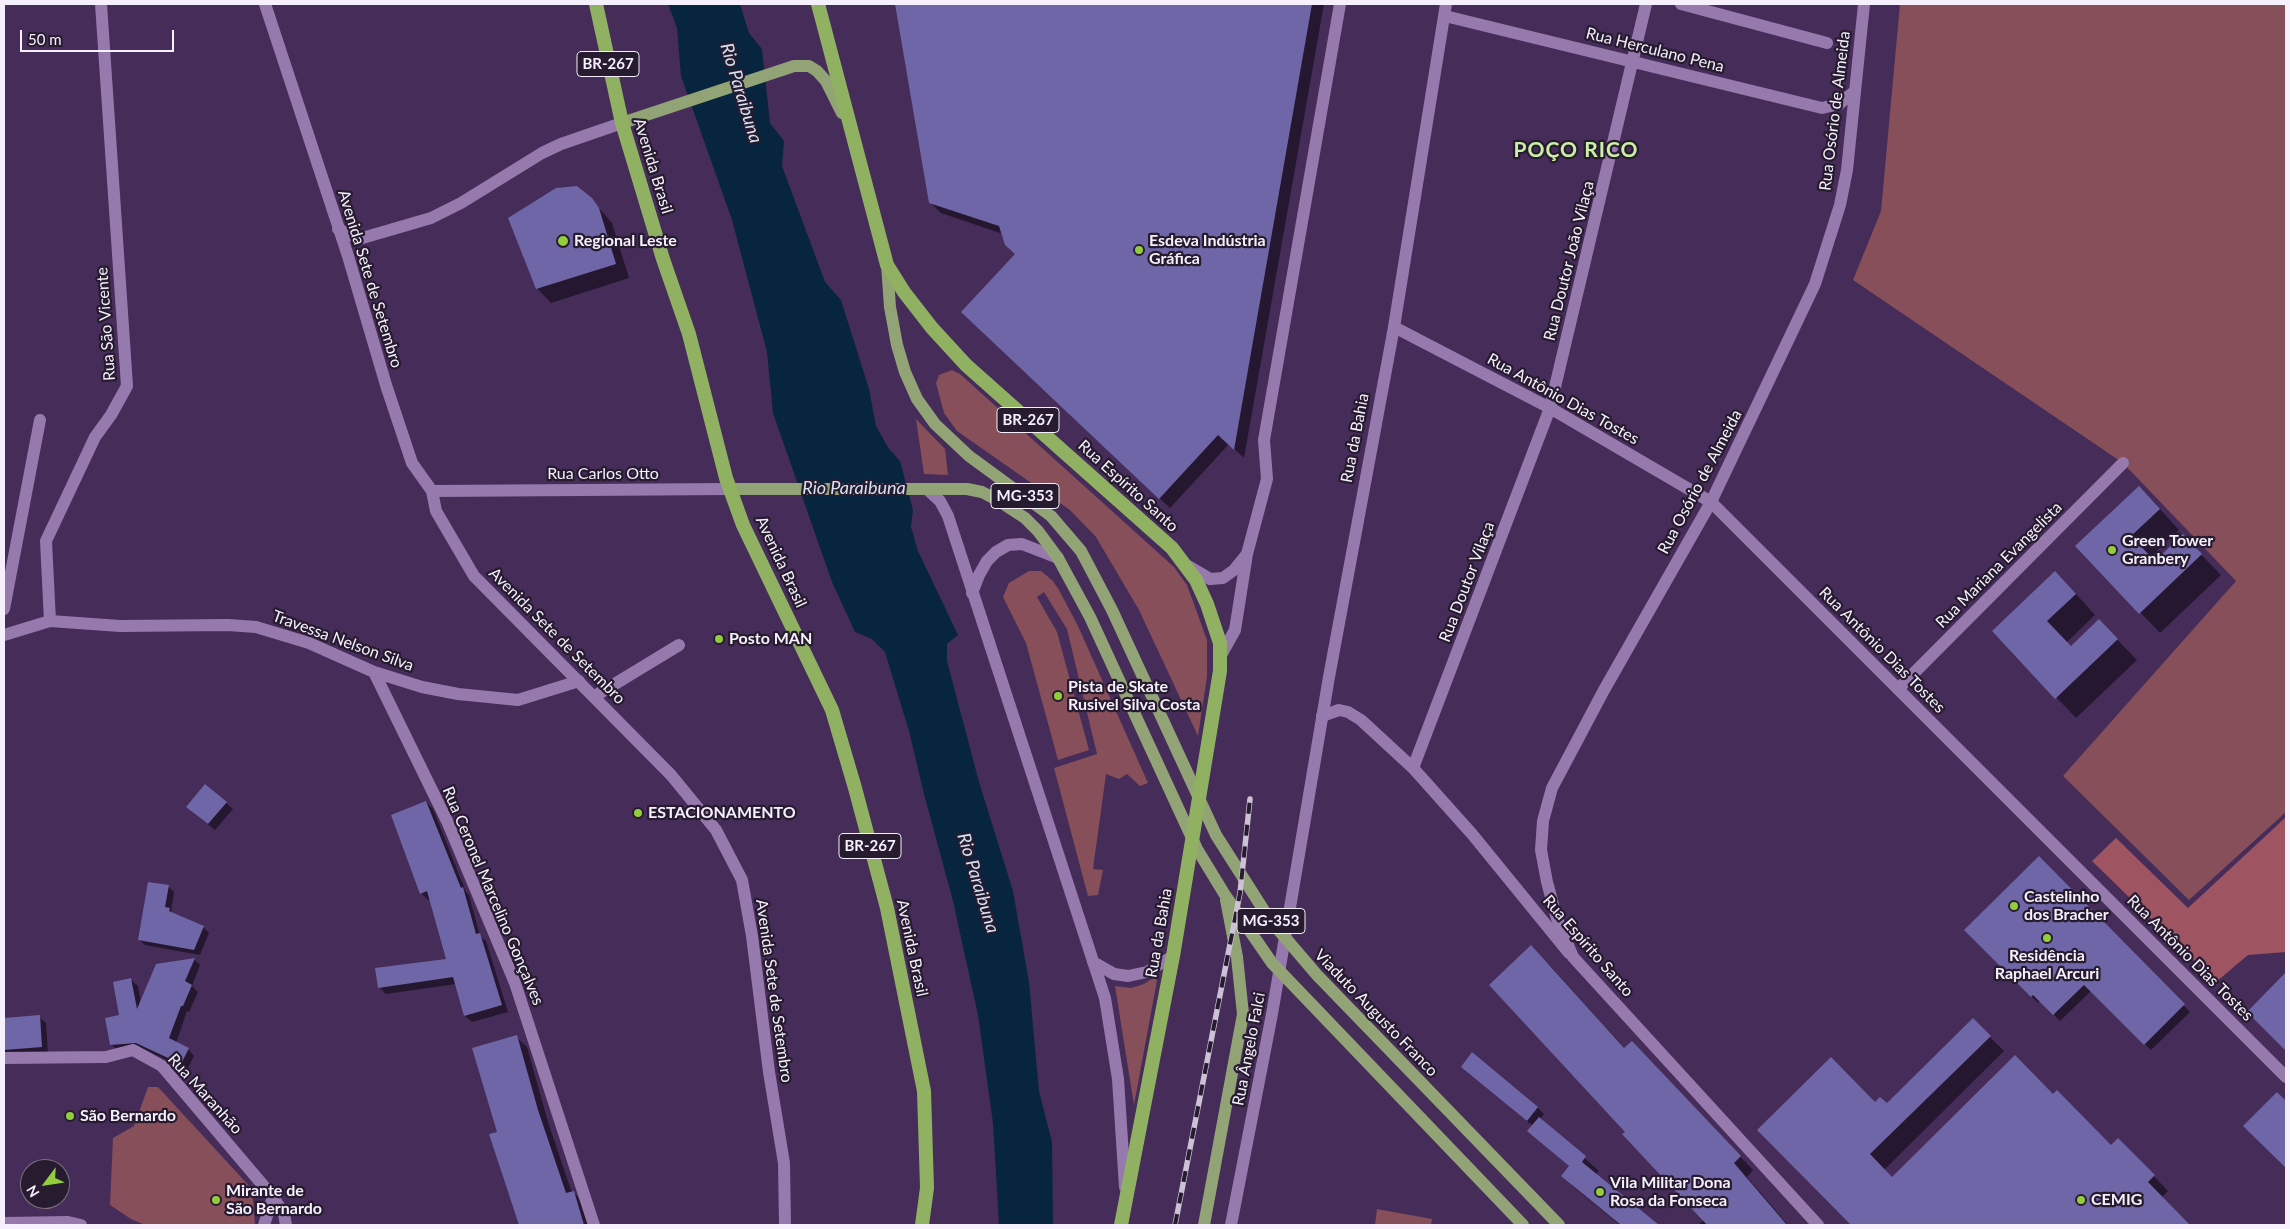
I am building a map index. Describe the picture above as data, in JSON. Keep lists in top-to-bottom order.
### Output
{
  "streets": {
    "highway": [
      "BR-267",
      "Avenida Brasil",
      "Rua da Bahia",
      "Rua Espírito Santo"
    ],
    "main road": ["Rua Carlos Otto", "MG-353", "Viaduto Augusto Franco"],
    "street": [
      "Rua Herculano Pena",
      "Rua Osório de Almeida",
      "Rua Doutor João Vilaça",
      "Avenida Sete de Setembro",
      "Rua São Vicente",
      "Rua Antônio Dias Tostes",
      "Rua Mariana Evangelista",
      "Rua Doutor Vilaça",
      "Travessa Nelson Silva",
      "Rua Ceronel Marcelino Gonçalves",
      "Rua Ângelo Falci",
      "Rua Maranhão"
    ]
  },
  "crossings": [
    ["Rua Herculano Pena", "Rua Osório de Almeida"],
    ["Rua Herculano Pena", "Rua Doutor João Vilaça"],
    ["Rua Herculano Pena", "Rua da Bahia"],
    ["BR-267", "Avenida Brasil"],
    ["BR-267", "Rua da Bahia"],
    ["BR-267", "Rua Espírito Santo"],
    ["BR-267", "Viaduto Augusto Franco"],
    ["Rua Osório de Almeida", "Rua Antônio Dias Tostes"],
    ["Rua Osório de Almeida", "Rua Espírito Santo"],
    ["Avenida Brasil", "Rua Carlos Otto"],
    ["Rua Doutor João Vilaça", "Rua Antônio Dias Tostes"],
    ["Rua Doutor João Vilaça", "Rua Doutor Vilaça"],
    ["Avenida Sete de Setembro", "Rua Carlos Otto"],
    ["Avenida Sete de Setembro", "Travessa Nelson Silva"],
    ["Rua São Vicente", "Travessa Nelson Silva"],
    ["Rua Antônio Dias Tostes", "Rua da Bahia"],
    ["Rua Antônio Dias Tostes", "Rua Mariana Evangelista"],
    ["Rua Antônio Dias Tostes", "Rua Doutor Vilaça"],
    ["Rua da Bahia", "Rua Espírito Santo"],
    ["Rua da Bahia", "Rua Ângelo Falci"],
    ["Rua Espírito Santo", "Rua Doutor Vilaça"],
    ["Rua Espírito Santo", "Viaduto Augusto Franco"],
    ["Travessa Nelson Silva", "Rua Ceronel Marcelino Gonçalves"]
  ],
  "districts": ["POÇO RICO"],
  "water": ["Rio Paraibuna"],
  "places": [
    "Regional Leste",
    "Esdeva Indústria Gráfica",
    "Green Tower Granbery",
    "Posto MAN",
    "Pista de Skate Rusivel Silva Costa",
    "ESTACIONAMENTO",
    "Castelinho dos Bracher",
    "Residência Raphael Arcuri",
    "São Bernardo",
    "Vila Militar Dona Rosa da Fonseca",
    "Mirante de São Bernardo",
    "CEMIG"
  ],
  "scale_bar": "50 m",
  "north": "bottom left"
}
